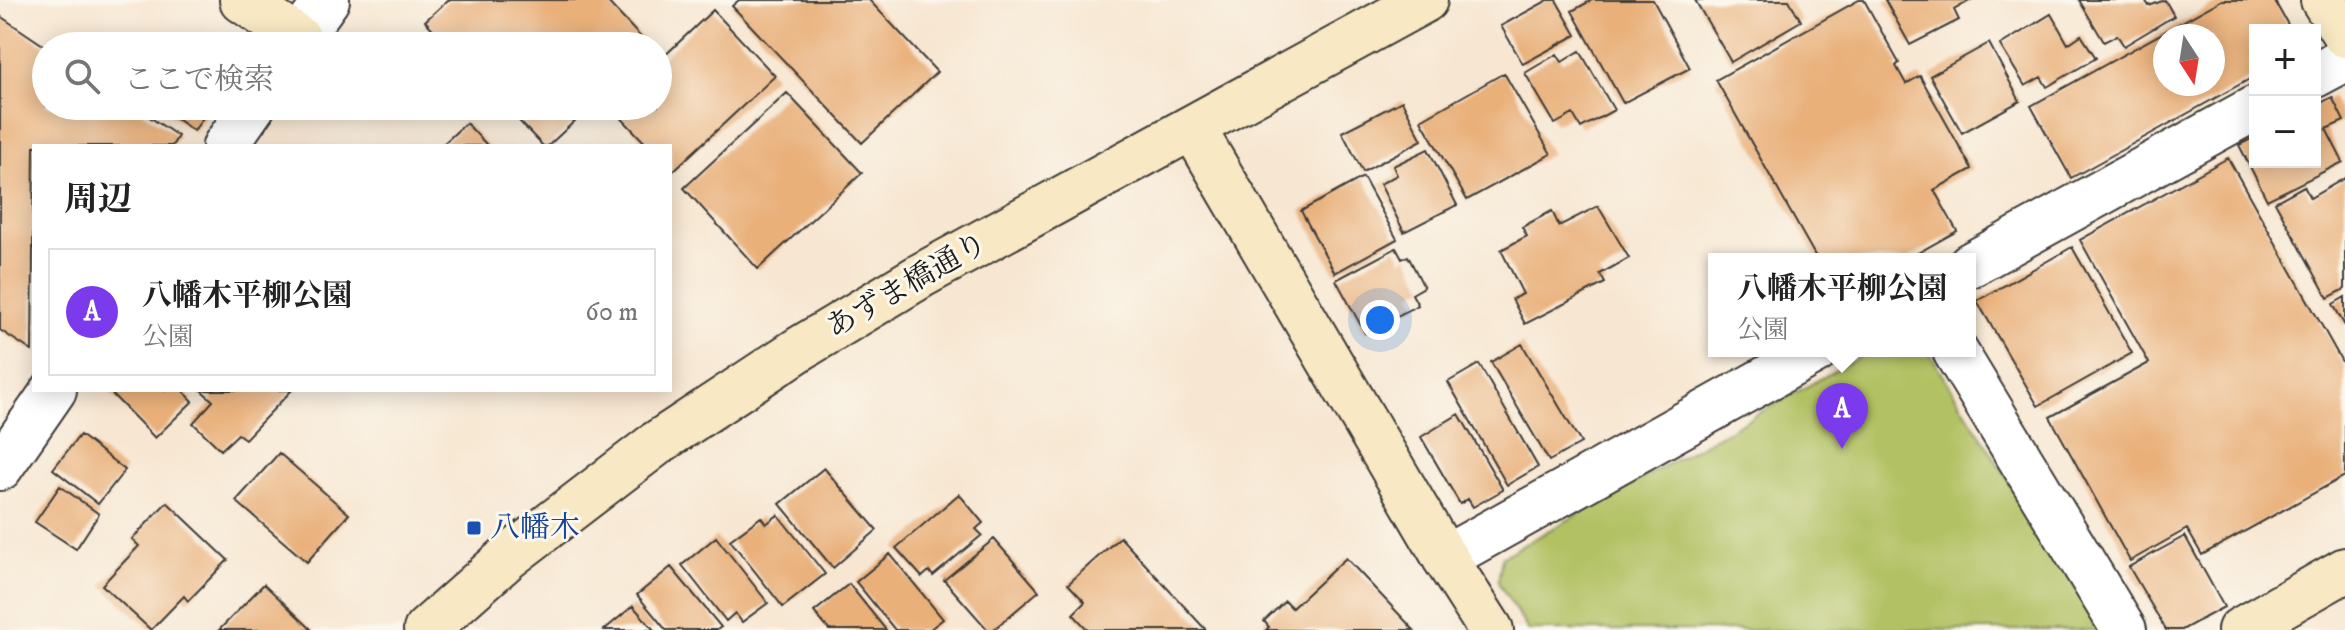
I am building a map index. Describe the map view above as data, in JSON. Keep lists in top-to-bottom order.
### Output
{
  "streets": {
    "street": ["あずま橋通り"]
  },
  "places": {
    "transit": ["八幡木"]
  },
  "north": "bottom",
  "page": {
    "map_buttons": ["+", "−"],
    "search": "ここで検索",
    "heading": "周辺",
    "list": [
      {
        "mark": "A",
        "name": "八幡木平柳公園",
        "note": "公園",
        "value": "60 m"
      }
    ],
    "popup": ["八幡木平柳公園", "公園"],
    "pins": "A"
  }
}
